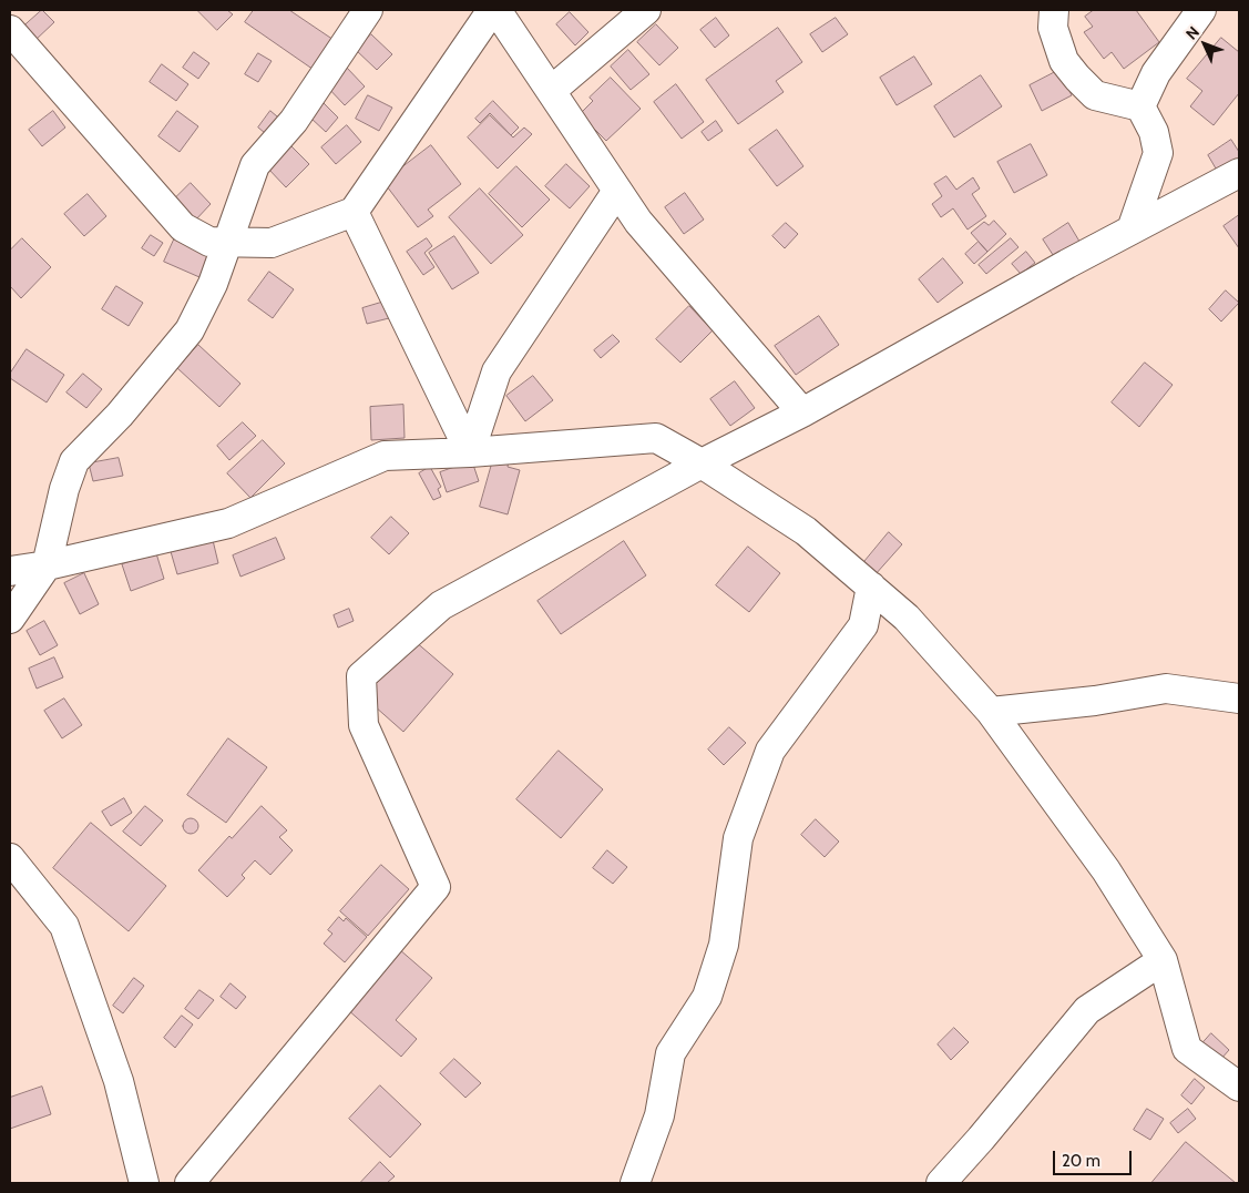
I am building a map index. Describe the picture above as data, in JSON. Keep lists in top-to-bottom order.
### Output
{
  "scale_bar": "20 m",
  "north": "top left"
}
